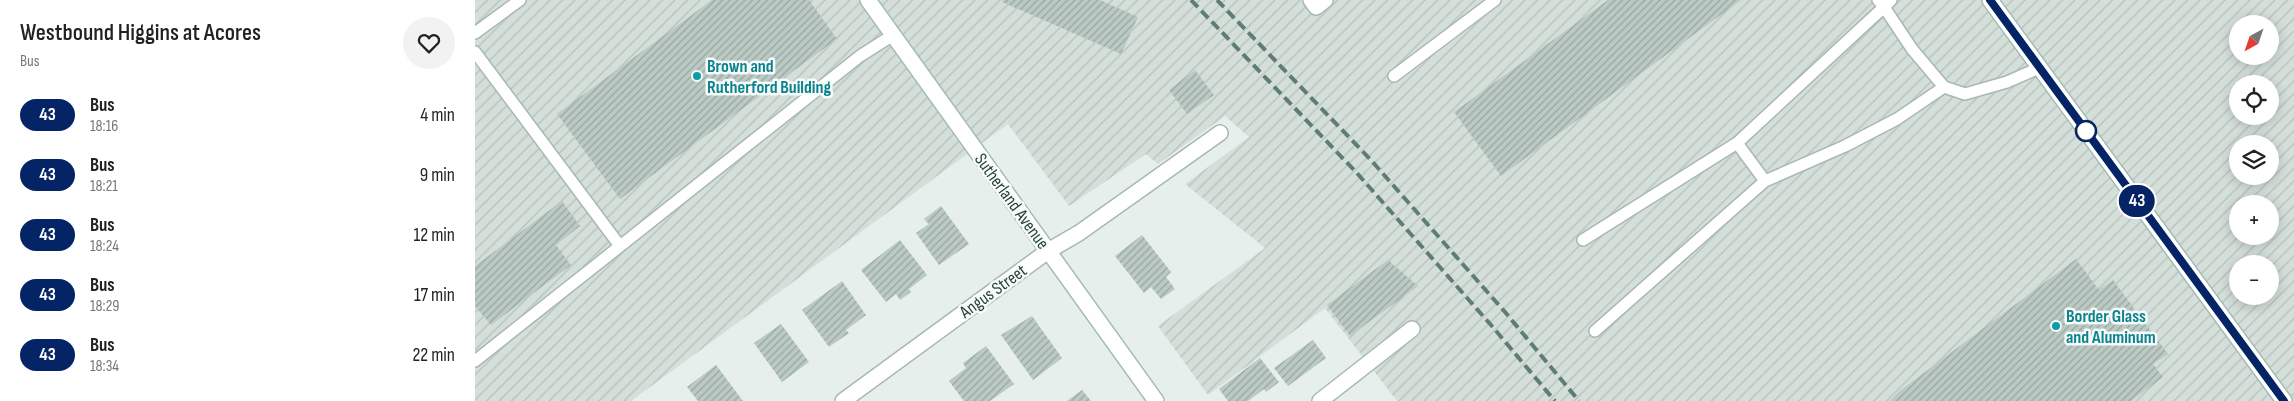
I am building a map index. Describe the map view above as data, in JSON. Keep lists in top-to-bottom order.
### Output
{
  "streets": {
    "street": ["Sutherland Avenue", "Angus Street"]
  },
  "crossings": [
    ["Sutherland Avenue", "Angus Street"]
  ],
  "places": ["Brown and Rutherford Building", "Border Glass and Aluminum"],
  "lines": ["bus line 43"],
  "north": "bottom left",
  "page": {
    "heading": ["Westbound Higgins at Acores", "Bus"],
    "on_map": "43",
    "map_buttons": ["+", "−"],
    "list": [
      {
        "mark": "43",
        "name": "Bus",
        "note": "18:16",
        "value": "4 min"
      },
      {
        "mark": "43",
        "name": "Bus",
        "note": "18:21",
        "value": "9 min"
      },
      {
        "mark": "43",
        "name": "Bus",
        "note": "18:24",
        "value": "12 min"
      },
      {
        "mark": "43",
        "name": "Bus",
        "note": "18:29",
        "value": "17 min"
      },
      {
        "mark": "43",
        "name": "Bus",
        "note": "18:34",
        "value": "22 min"
      }
    ]
  }
}
